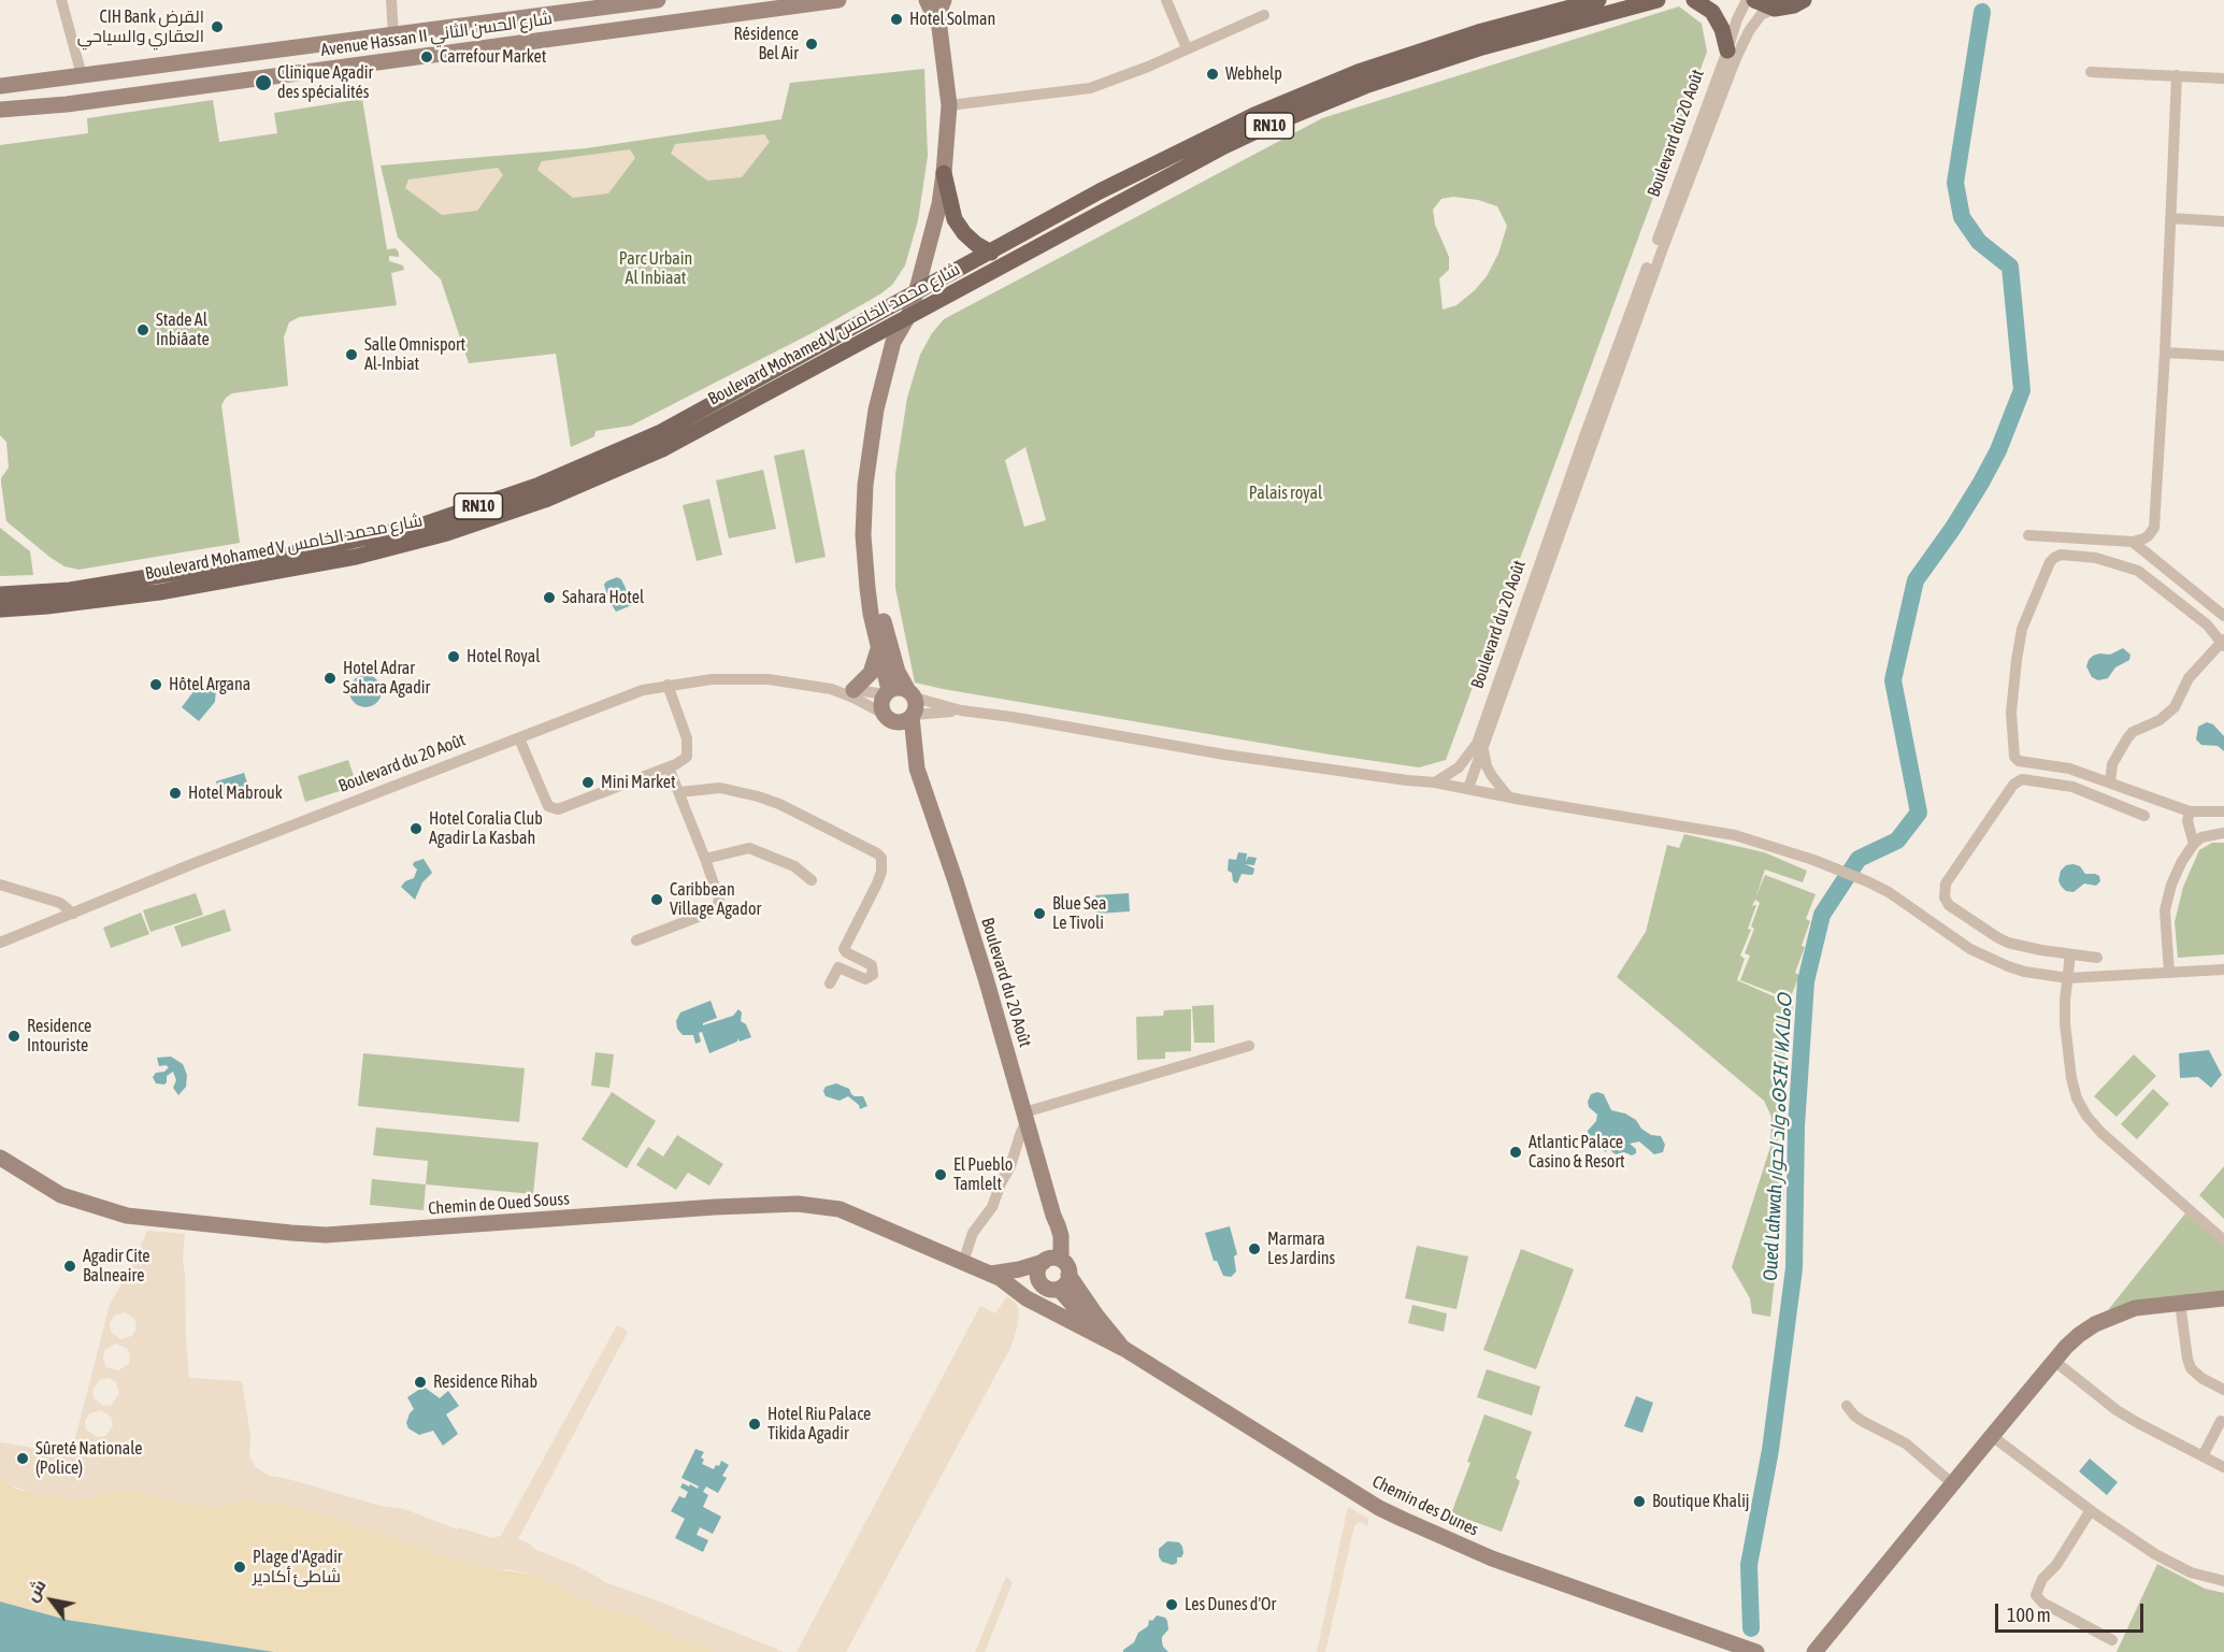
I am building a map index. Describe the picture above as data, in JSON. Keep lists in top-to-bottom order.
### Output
{
  "streets": {
    "main road": ["RN10", "Boulevard Mohamed V شارع محمد الخامس"],
    "street": [
      "Avenue Hassan II شارع الحسن الثاني",
      "Boulevard du 20 Août",
      "Chemin de Oued Souss",
      "Chemin des Dunes"
    ]
  },
  "crossings": [
    ["Boulevard du 20 Août", "Boulevard Mohamed V شارع محمد الخامس"],
    ["Boulevard du 20 Août", "Chemin de Oued Souss"],
    ["Boulevard du 20 Août", "Chemin des Dunes"],
    ["Chemin de Oued Souss", "Chemin des Dunes"]
  ],
  "water": ["Oued Lahwah واد لحوار ⴰⵙⵉⴼ ⵏ ⵍⵃⵡⴰⵔ"],
  "parks": ["Parc Urbain Al Inbiaat", "Palais royal"],
  "places": [
    "Hotel Solman",
    "CIH Bank القرض العقاري والسياحي",
    "Résidence Bel Air",
    "Carrefour Market",
    "Webhelp",
    "Clinique Agadir des spécialités",
    "Stade Al Inbiâate",
    "Salle Omnisport Al-Inbiat",
    "Sahara Hotel",
    "Hotel Royal",
    "Hotel Adrar Sahara Agadir",
    "Hôtel Argana",
    "Mini Market",
    "Hotel Mabrouk",
    "Hotel Coralia Club Agadir La Kasbah",
    "Caribbean Village Agador",
    "Blue Sea Le Tivoli",
    "Residence Intouriste",
    "Atlantic Palace Casino & Resort",
    "El Pueblo Tamlelt",
    "Marmara Les Jardins",
    "Agadir Cite Balneaire",
    "Residence Rihab",
    "Hotel Riu Palace Tikida Agadir",
    "Sûreté Nationale (Police)",
    "Boutique Khalij",
    "Plage d'Agadir شاطئ أكادير",
    "Les Dunes d'Or"
  ],
  "scale_bar": "100 m",
  "north": "top left"
}
